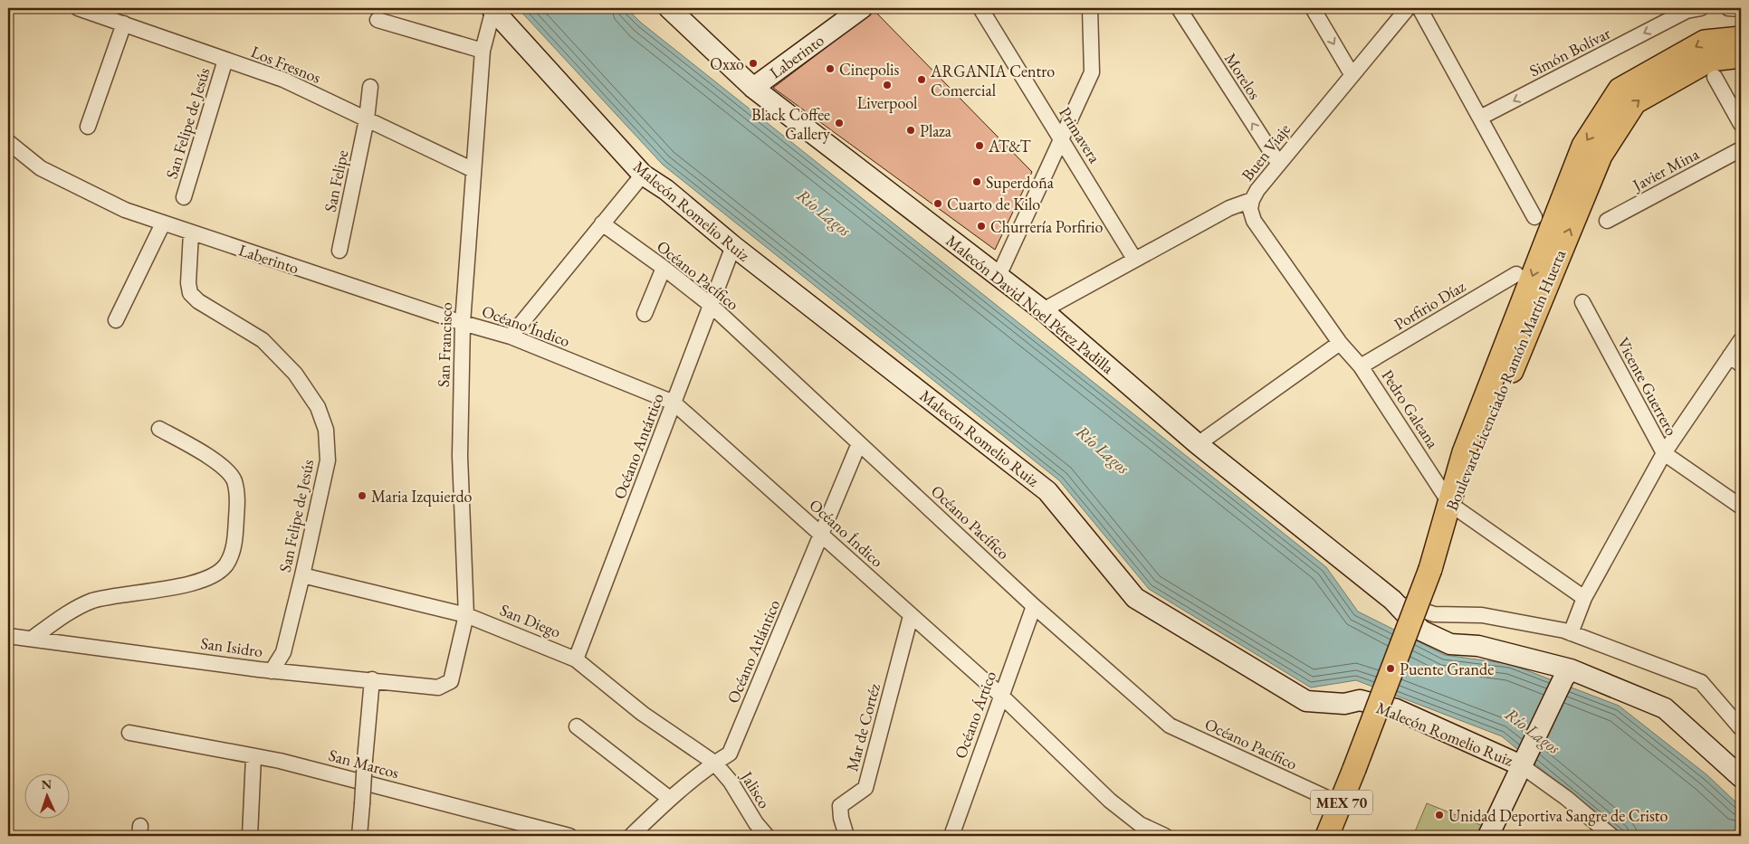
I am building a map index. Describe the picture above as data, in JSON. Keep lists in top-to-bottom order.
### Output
{
  "streets": {
    "main road": ["Boulevard Licenciado Ramón Martín Huerta", "MEX 70"],
    "street": [
      "Simón Bolívar",
      "Laberinto",
      "Los Fresnos",
      "Morelos",
      "San Felipe de Jesús",
      "Primavera",
      "Buen Viaje",
      "Javier Mina",
      "San Felipe",
      "Malecón Romelio Ruiz",
      "Océano Pacífico",
      "Malecón David Noel Pérez Padilla",
      "Porfirio Díaz",
      "Océano Índico",
      "San Francisco",
      "Vicente Guerrero",
      "Pedro Galeana",
      "Océano Antártico",
      "San Diego",
      "San Isidro",
      "Océano Atlántico",
      "Océano Ártico",
      "Mar de Cortéz",
      "San Marcos",
      "Jalisco"
    ]
  },
  "crossings": [
    ["Laberinto", "San Felipe de Jesús"],
    ["Laberinto", "Malecón David Noel Pérez Padilla"],
    ["Laberinto", "Océano Índico"],
    ["Laberinto", "San Francisco"],
    ["Los Fresnos", "San Felipe de Jesús"],
    ["Los Fresnos", "San Felipe"],
    ["Los Fresnos", "San Francisco"],
    ["Morelos", "Buen Viaje"],
    ["San Felipe de Jesús", "San Diego"],
    ["San Felipe de Jesús", "San Isidro"],
    ["Primavera", "Buen Viaje"],
    ["Buen Viaje", "Malecón David Noel Pérez Padilla"],
    ["Buen Viaje", "Pedro Galeana"],
    ["Malecón Romelio Ruiz", "San Francisco"],
    ["Malecón Romelio Ruiz", "Océano Antártico"],
    ["Océano Pacífico", "Océano Antártico"],
    ["Océano Pacífico", "Océano Atlántico"],
    ["Océano Pacífico", "Océano Ártico"],
    ["Océano Pacífico", "MEX 70"],
    ["Porfirio Díaz", "Pedro Galeana"],
    ["Océano Índico", "San Francisco"],
    ["Océano Índico", "Océano Antártico"],
    ["Océano Índico", "Océano Atlántico"],
    ["Océano Índico", "Océano Ártico"],
    ["Océano Índico", "Mar de Cortéz"],
    ["San Francisco", "San Diego"],
    ["San Francisco", "San Isidro"],
    ["Boulevard Licenciado Ramón Martín Huerta", "Pedro Galeana"],
    ["Boulevard Licenciado Ramón Martín Huerta", "MEX 70"],
    ["Pedro Galeana", "MEX 70"],
    ["Océano Antártico", "San Diego"],
    ["San Diego", "Océano Atlántico"],
    ["San Diego", "Jalisco"],
    ["Océano Atlántico", "Jalisco"]
  ],
  "one_way": ["Simón Bolívar"],
  "water": ["Río Lagos"],
  "places": [
    "Oxxo",
    "Cinepolis",
    "ARGANIA Centro Comercial",
    "Liverpool",
    "Black Coffee Gallery",
    "Plaza",
    "AT&T",
    "Superdoña",
    "Cuarto de Kilo",
    "Churrería Porfirio",
    "Maria Izquierdo",
    "Puente Grande",
    "Unidad Deportiva Sangre de Cristo"
  ],
  "north": "top"
}
